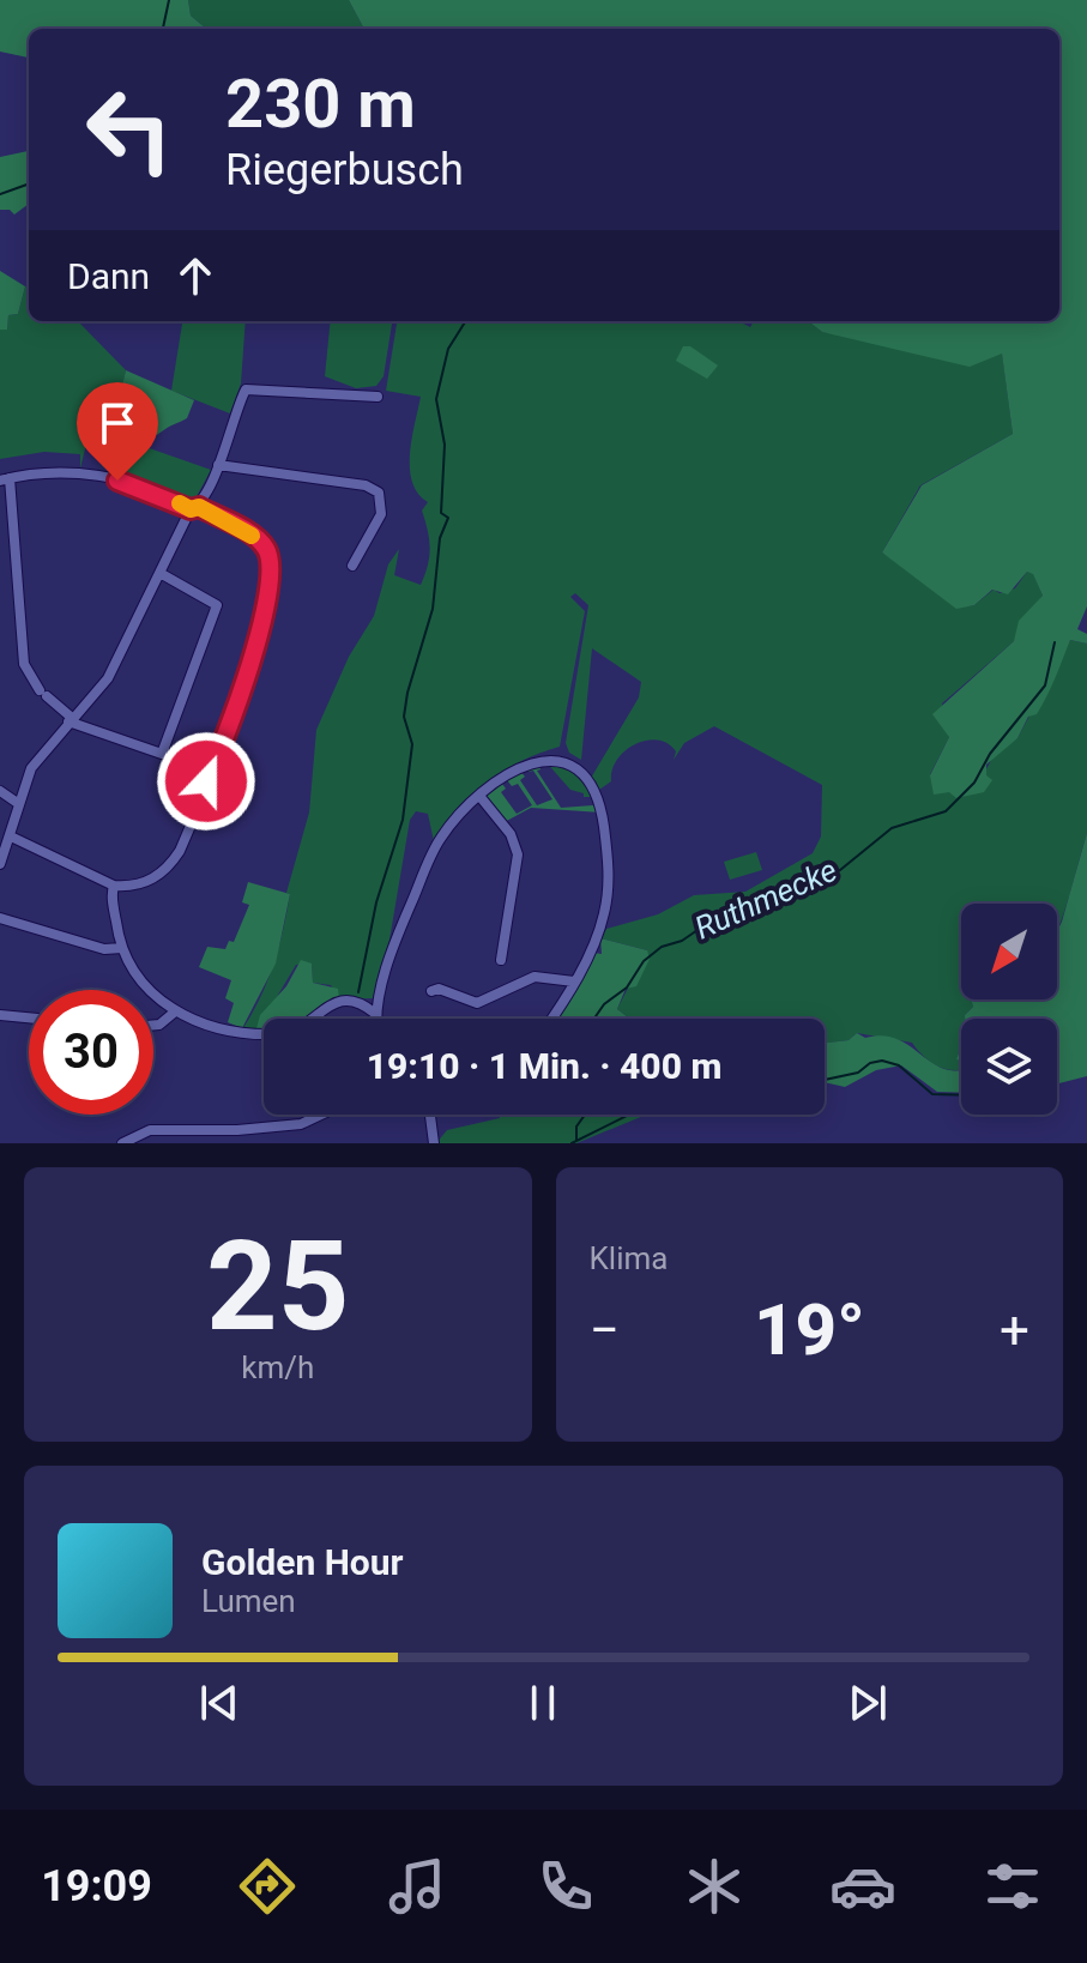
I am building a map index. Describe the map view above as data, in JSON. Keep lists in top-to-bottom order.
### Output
{
  "water": ["Ruthmecke"],
  "north": "bottom left",
  "page": {
    "turn": ["230 m", "Riegerbusch"],
    "then": "Dann",
    "limit": "30",
    "trip": "19:10 · 1 Min. · 400 m",
    "tile": [
      ["25", "km/h"],
      "Klima"
    ],
    "heat": ["−", "19°", "+"],
    "song": ["Golden Hour", "Lumen"],
    "tabs": "19:09"
  }
}
